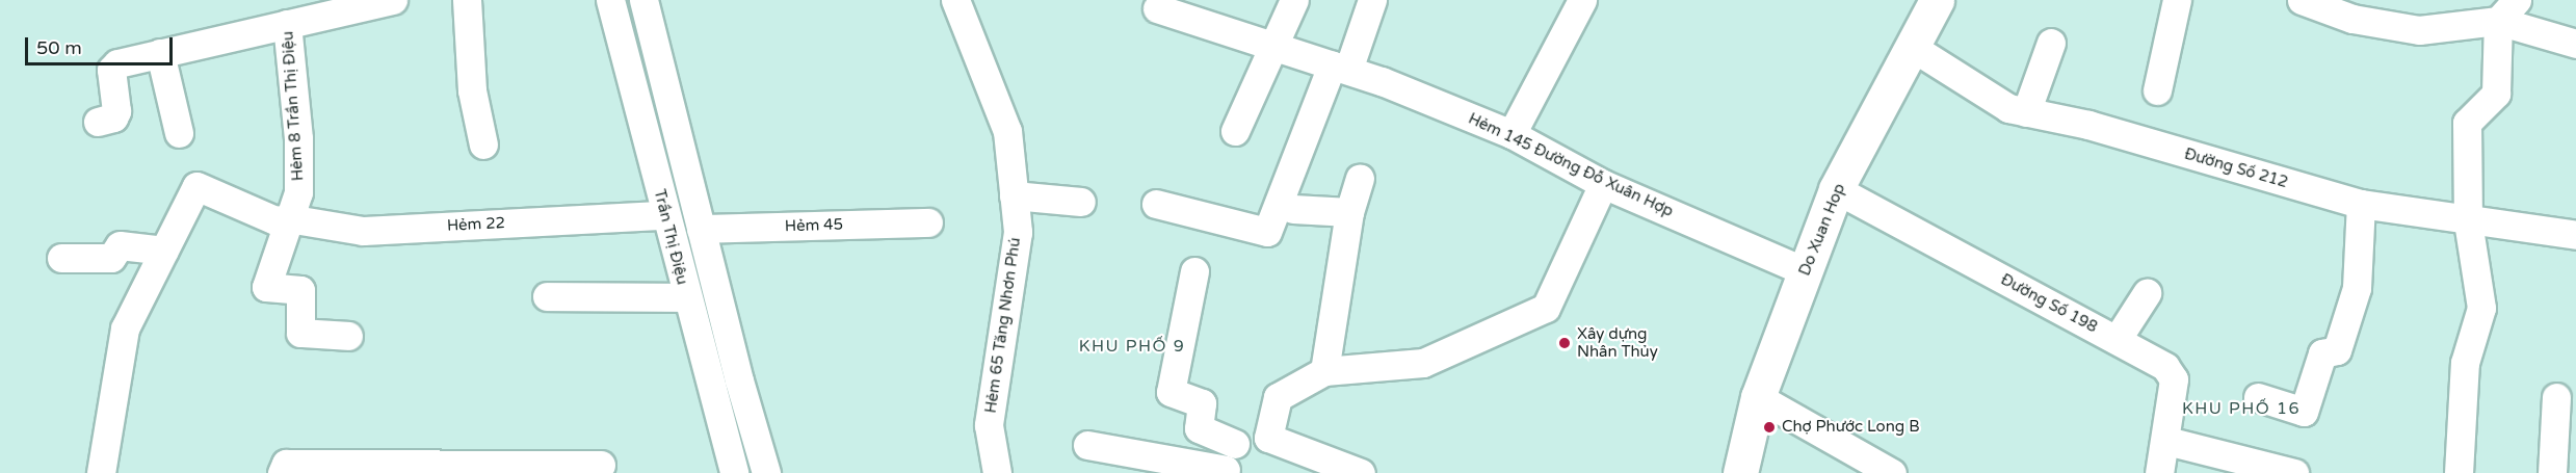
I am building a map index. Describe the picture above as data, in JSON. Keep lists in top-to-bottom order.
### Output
{
  "streets": {
    "main road": ["Do Xuan Hop"],
    "street": [
      "Hẻm 8 Trần Thị Điệu",
      "Hẻm 145 Đường Đỗ Xuân Hợp",
      "Đường Số 212",
      "Hẻm 22",
      "Hẻm 45",
      "Trần Thị Điệu",
      "Đường Số 198",
      "Hẻm 65 Tăng Nhơn Phú"
    ]
  },
  "crossings": [
    ["Hẻm 8 Trần Thị Điệu", "Hẻm 22"],
    ["Hẻm 145 Đường Đỗ Xuân Hợp", "Do Xuan Hop"],
    ["Đường Số 212", "Do Xuan Hop"],
    ["Hẻm 22", "Trần Thị Điệu"],
    ["Hẻm 45", "Trần Thị Điệu"],
    ["Do Xuan Hop", "Đường Số 198"]
  ],
  "districts": ["KHU PHỐ 9", "KHU PHỐ 16"],
  "places": ["Xây dựng Nhân Thủy", "Chợ Phước Long B"],
  "scale_bar": "50 m"
}
